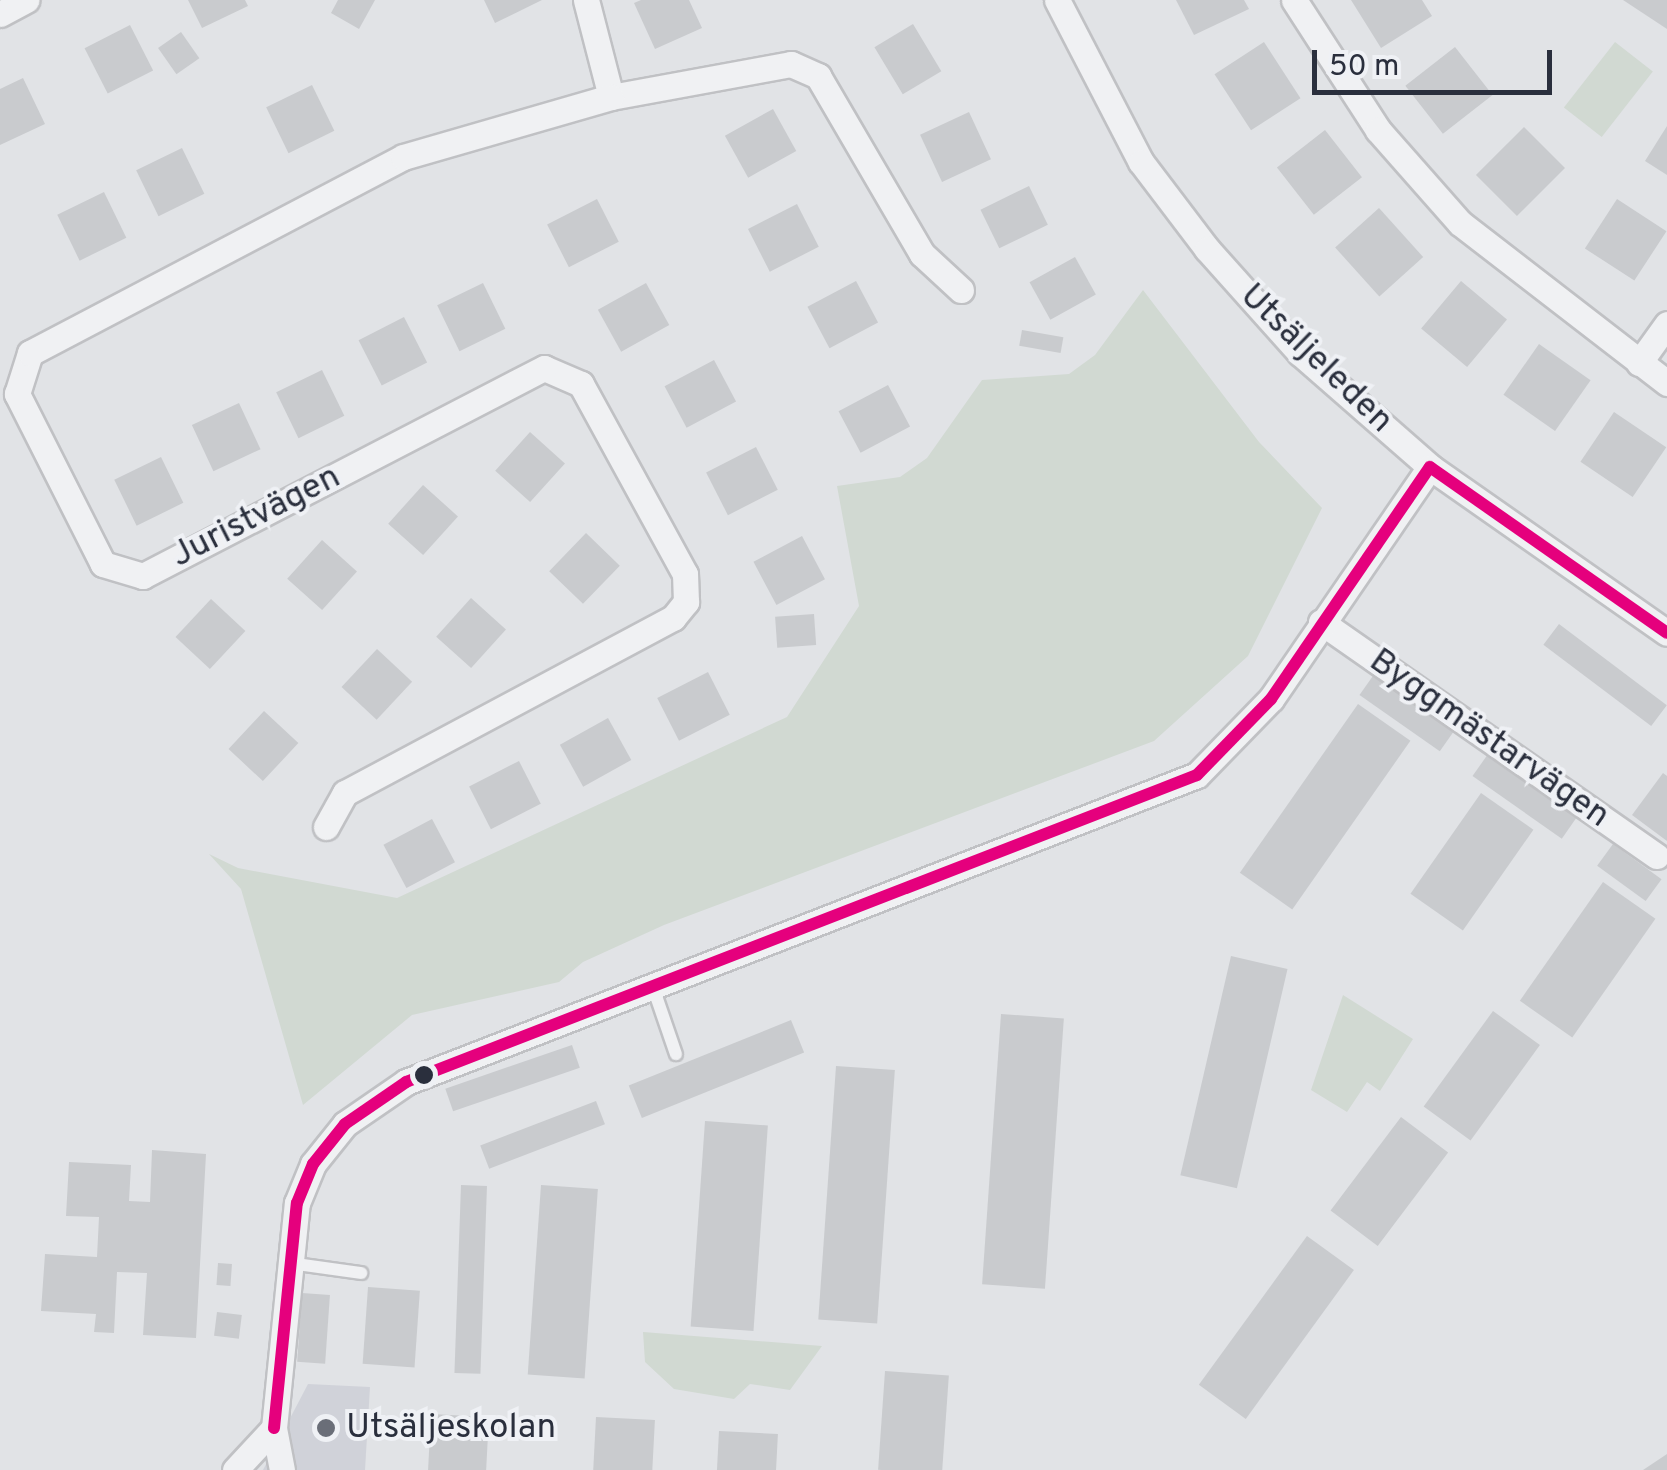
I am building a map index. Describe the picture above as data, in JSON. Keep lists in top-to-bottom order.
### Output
{
  "streets": {
    "street": ["Utsäljeleden", "Juristvägen", "Byggmästarvägen"]
  },
  "places": ["Utsäljeskolan"],
  "scale_bar": "50 m"
}
